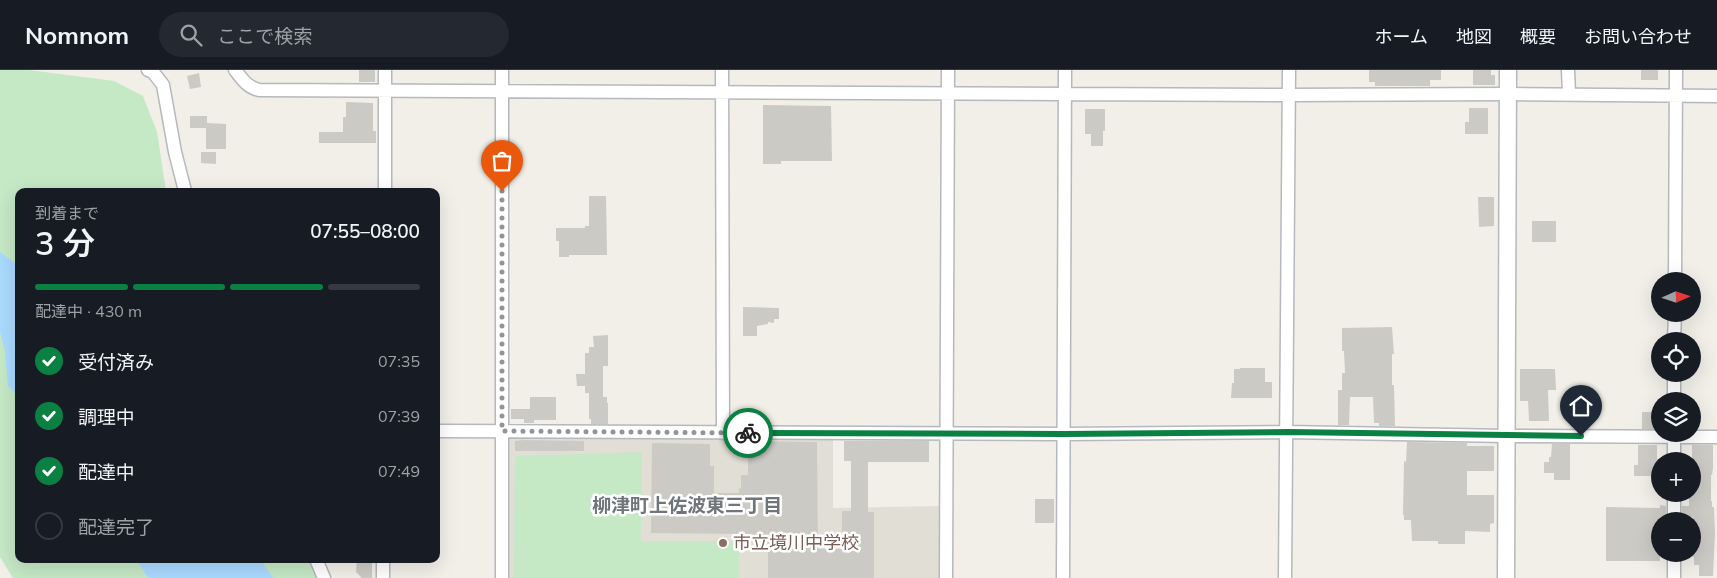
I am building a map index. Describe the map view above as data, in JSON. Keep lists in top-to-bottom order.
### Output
{
  "districts": ["柳津町上佐波東三丁目"],
  "places": ["市立境川中学校"],
  "north": "right",
  "page": {
    "header": "Nomnom",
    "search": "ここで検索",
    "nav": [
      "ホーム",
      "地図",
      "概要",
      "お問い合わせ"
    ],
    "heading": ["3 分", "到着まで", "07:55–08:00"],
    "map_buttons": ["+", "−"],
    "bar": "配達中 · 430 m",
    "list": [
      ["受付済み", "07:35"],
      ["調理中", "07:39"],
      ["配達中", "07:49"],
      "配達完了"
    ]
  }
}
